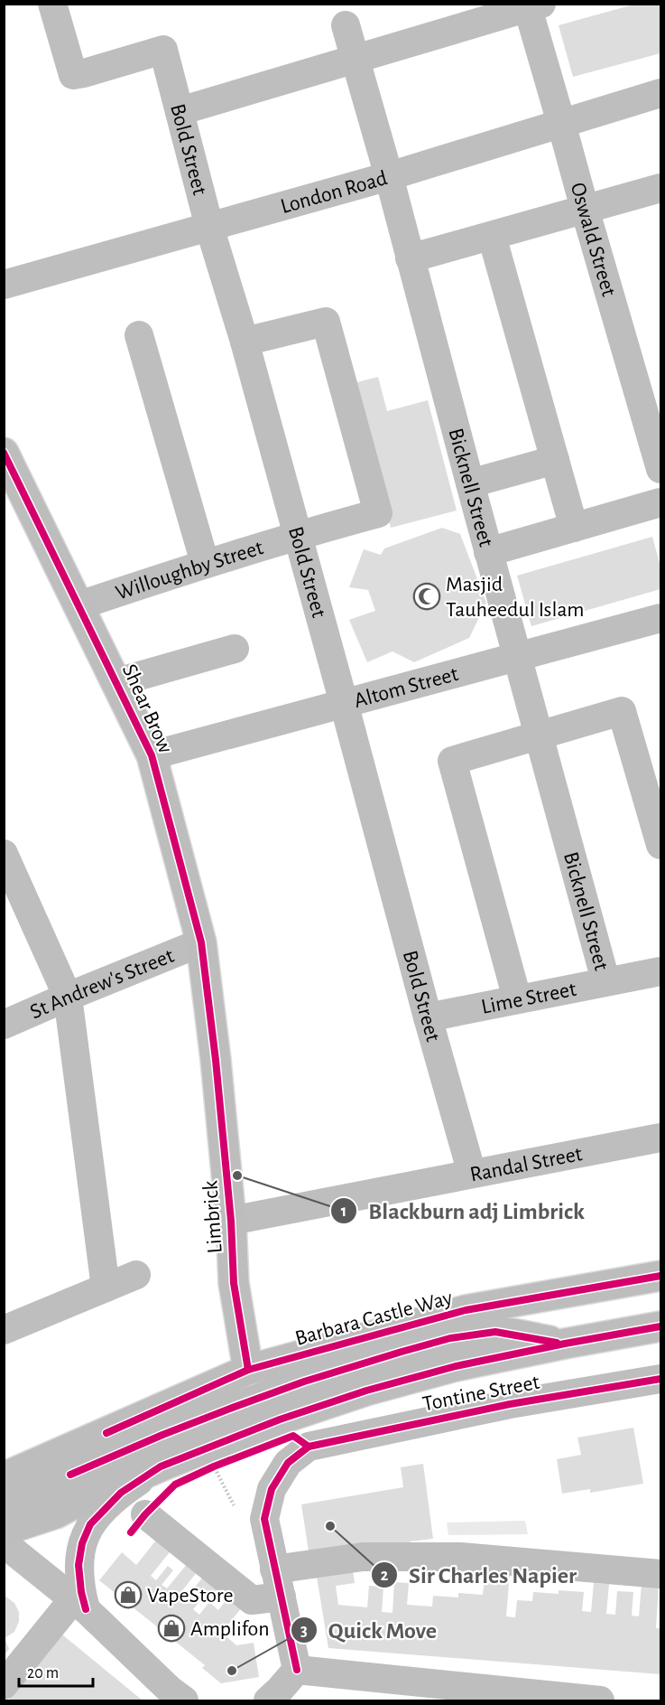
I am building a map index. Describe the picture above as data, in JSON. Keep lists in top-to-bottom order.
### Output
{
  "streets": {
    "main road": ["Shear Brow", "Limbrick", "Barbara Castle Way"],
    "street": [
      "Bold Street",
      "London Road",
      "Oswald Street",
      "Bicknell Street",
      "Willoughby Street",
      "Altom Street",
      "St Andrew's Street",
      "Lime Street",
      "Randal Street",
      "Tontine Street"
    ]
  },
  "crossings": [
    ["Bold Street", "London Road"],
    ["Bold Street", "Willoughby Street"],
    ["Bold Street", "Altom Street"],
    ["Bold Street", "Lime Street"],
    ["Bold Street", "Randal Street"],
    ["London Road", "Oswald Street"],
    ["London Road", "Bicknell Street"],
    ["Bicknell Street", "Altom Street"],
    ["Bicknell Street", "Lime Street"],
    ["Willoughby Street", "Shear Brow"],
    ["Altom Street", "Shear Brow"],
    ["Shear Brow", "St Andrew's Street"],
    ["Shear Brow", "Limbrick"],
    ["Randal Street", "Limbrick"],
    ["Limbrick", "Barbara Castle Way"]
  ],
  "places": {
    "mosque": ["Masjid Tauheedul Islam"],
    "other": ["Blackburn adj Limbrick", "Sir Charles Napier", "Quick Move"],
    "shop": ["VapeStore", "Amplifon"]
  },
  "scale_bar": "20 m"
}
